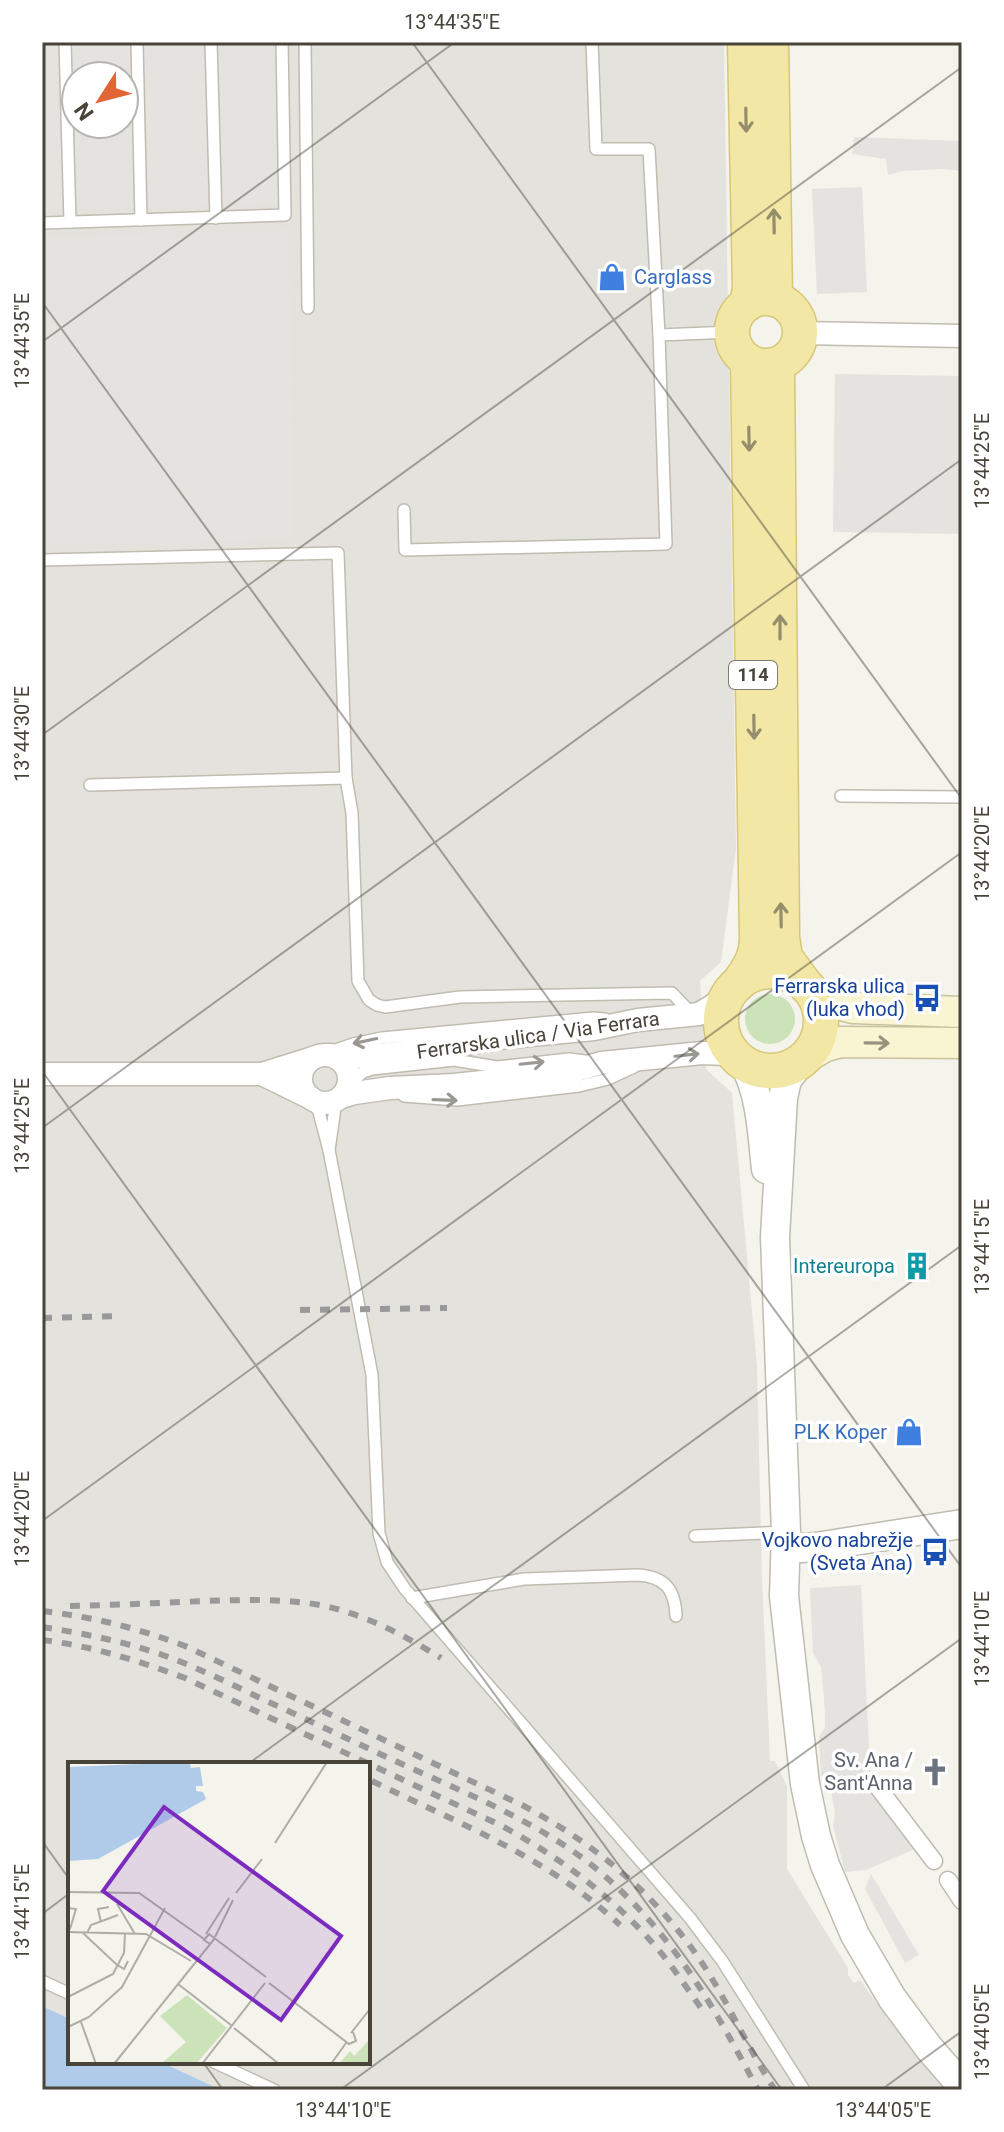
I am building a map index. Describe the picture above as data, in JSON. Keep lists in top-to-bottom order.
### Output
{
  "streets": {
    "main road": ["114"],
    "street": ["Ferrarska ulica / Via Ferrara"]
  },
  "crossings": [
    ["114", "Ferrarska ulica / Via Ferrara"]
  ],
  "places": {
    "shop": ["Carglass", "PLK Koper"],
    "bus stop": ["Ferrarska ulica (luka vhod)", "Vojkovo nabrežje (Sveta Ana)"],
    "building": ["Intereuropa"],
    "church": ["Sv. Ana / Sant'Anna"]
  },
  "north": "bottom left",
  "coordinates": [
    "13°44'35\"E",
    "13°44'25\"E",
    "13°44'30\"E",
    "13°44'20\"E",
    "13°44'15\"E",
    "13°44'10\"E",
    "13°44'05\"E"
  ]
}
